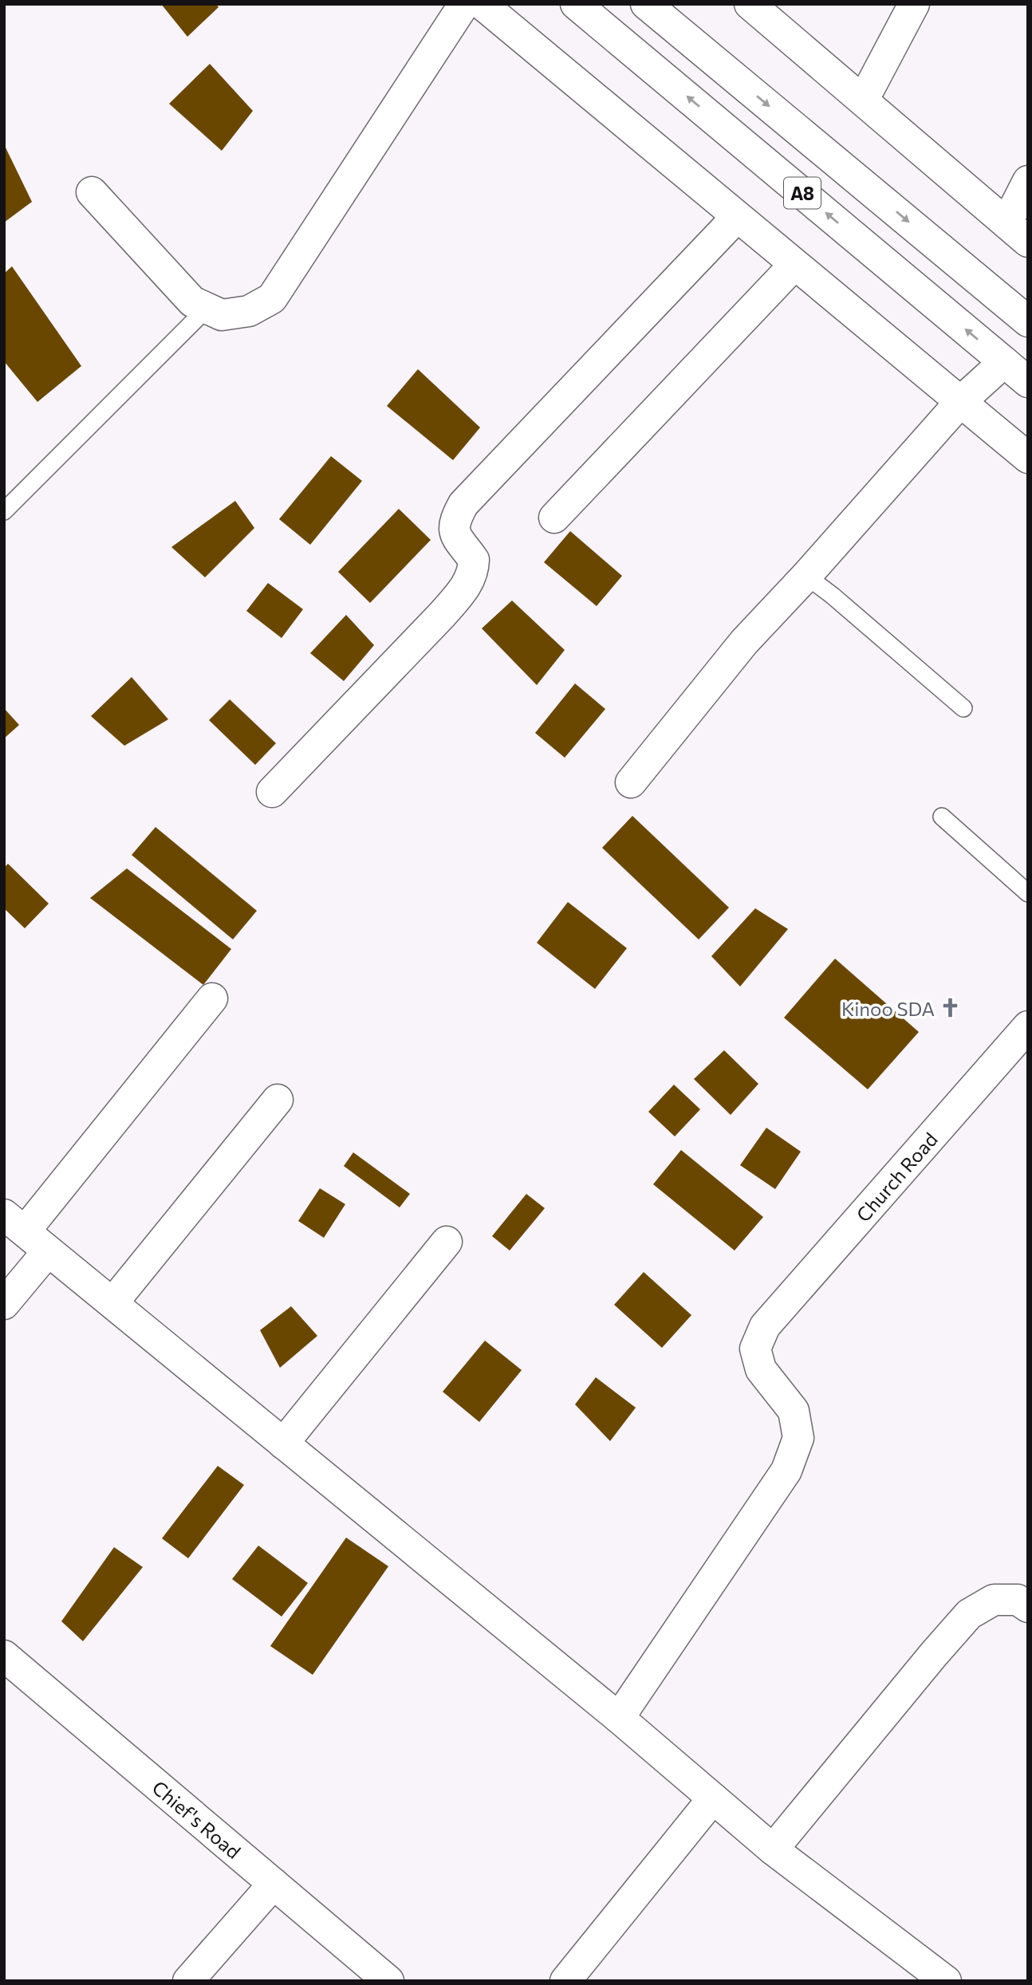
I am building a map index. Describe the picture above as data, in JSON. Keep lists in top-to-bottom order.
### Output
{
  "streets": {
    "main road": ["A8", "Church Road", "Chief's Road"]
  },
  "places": {
    "church": ["Kinoo SDA"]
  }
}
